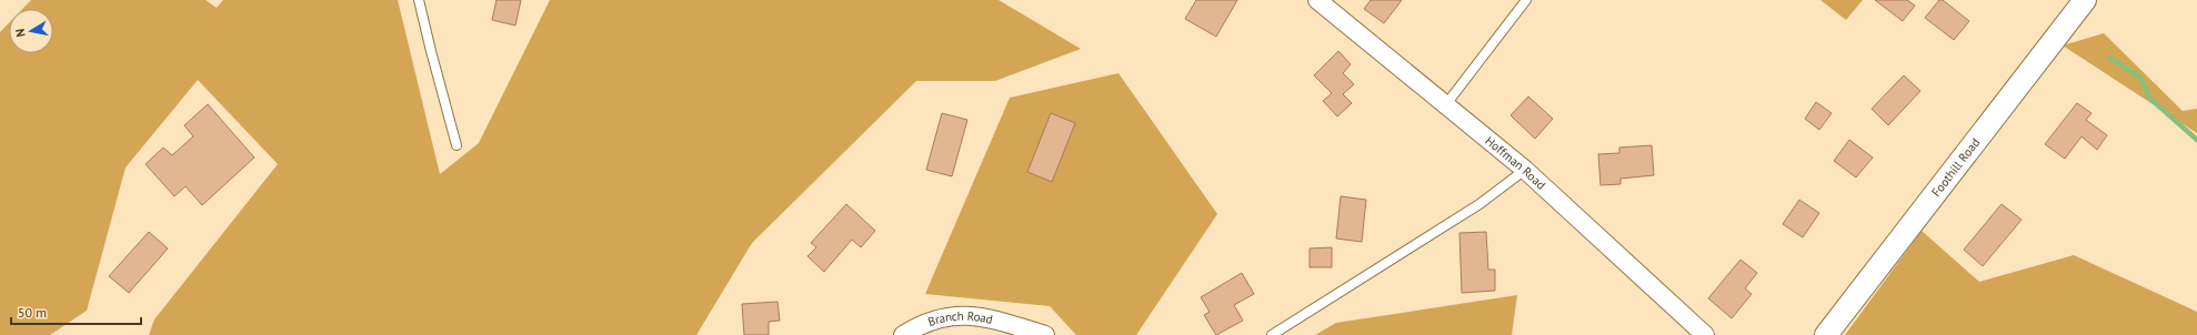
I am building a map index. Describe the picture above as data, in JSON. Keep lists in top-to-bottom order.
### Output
{
  "streets": {
    "street": ["Hoffman Road", "Foothill Road", "Branch Road"]
  },
  "scale_bar": "50 m",
  "north": "left"
}
